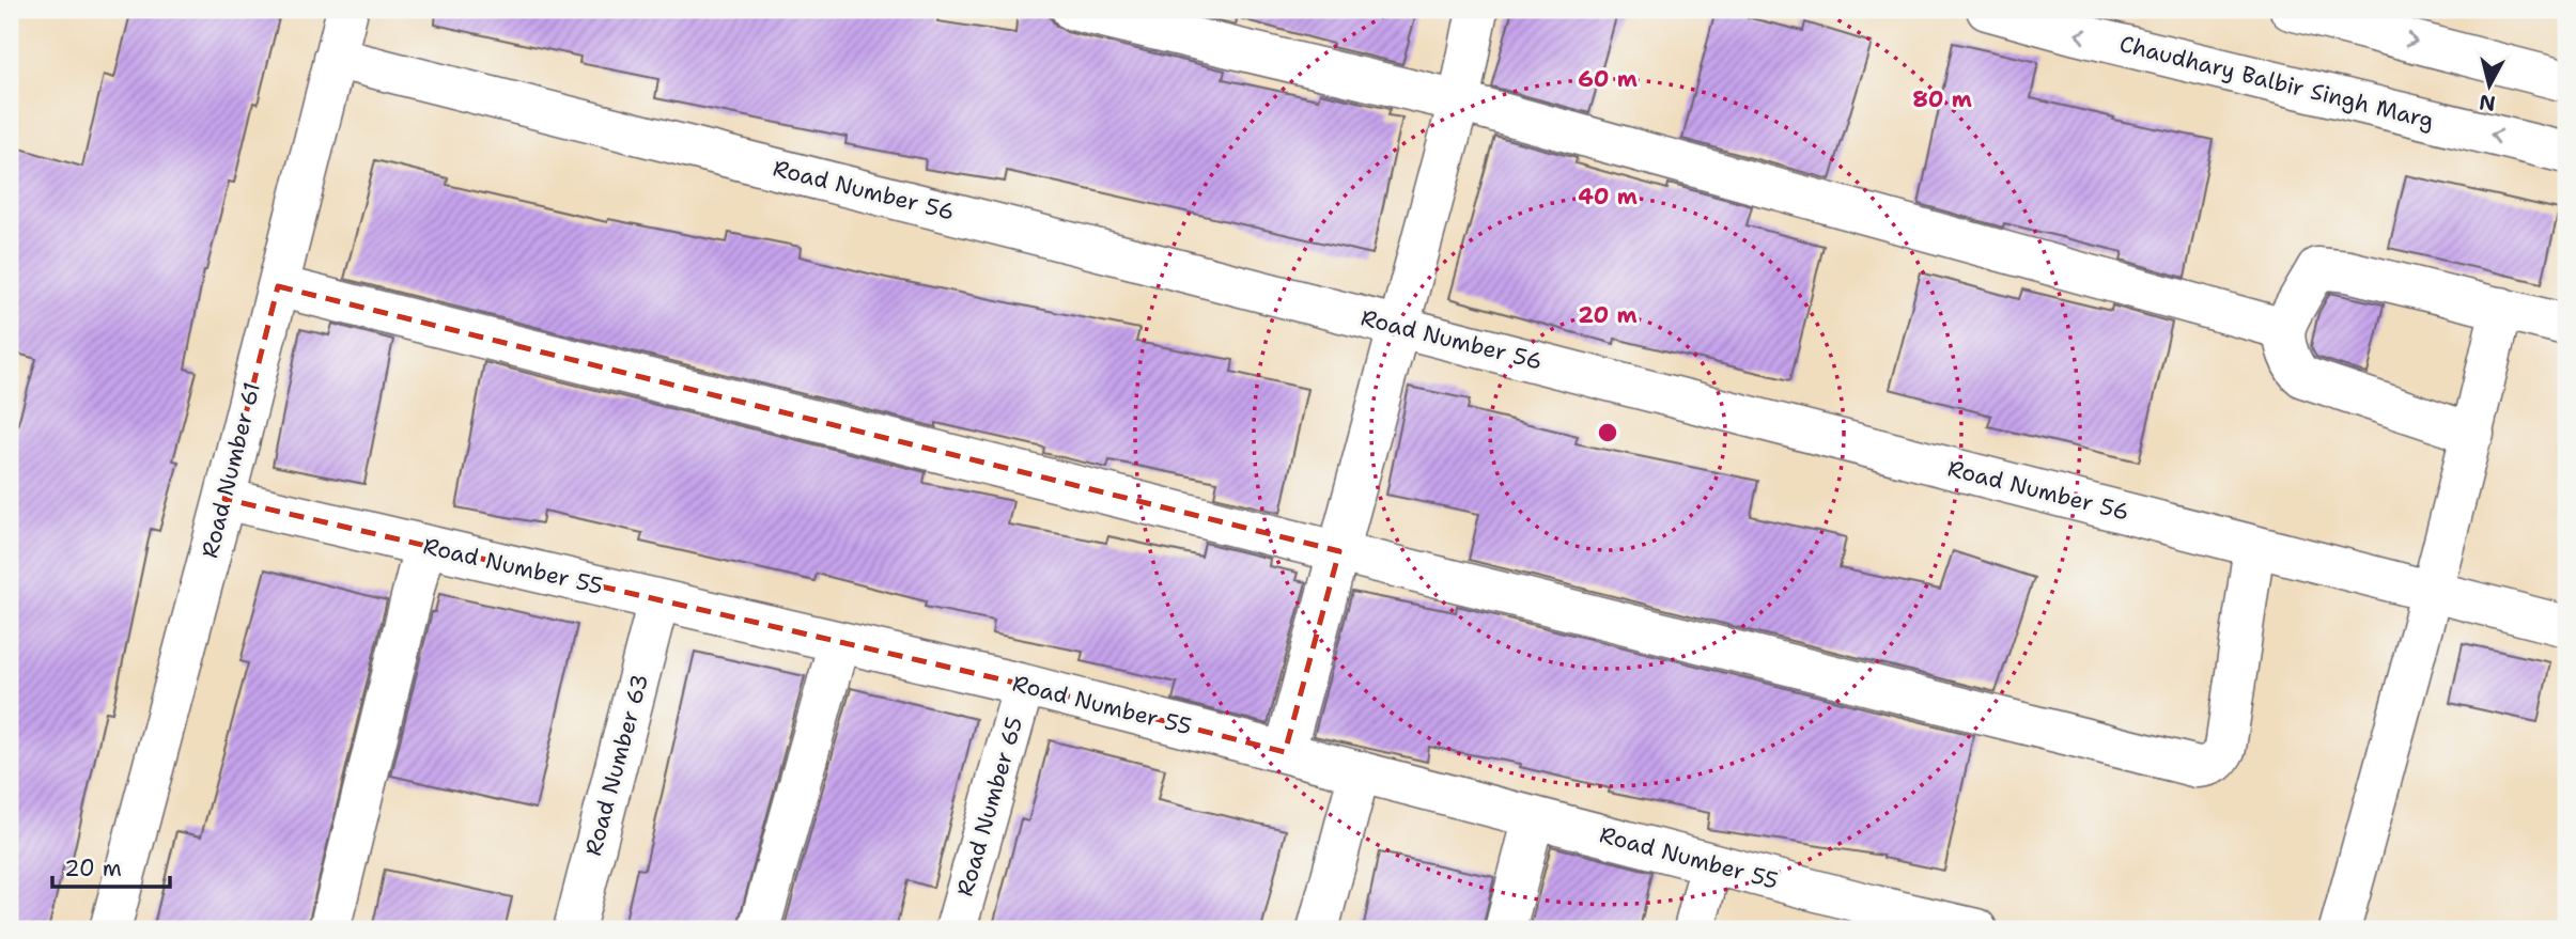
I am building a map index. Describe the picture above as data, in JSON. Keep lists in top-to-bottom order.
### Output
{
  "streets": {
    "street": [
      "Chaudhary Balbir Singh Marg",
      "Road Number 56",
      "Road Number 61",
      "Road Number 55",
      "Road Number 63",
      "Road Number 65"
    ]
  },
  "crossings": [
    ["Road Number 56", "Road Number 61"],
    ["Road Number 61", "Road Number 55"],
    ["Road Number 55", "Road Number 63"],
    ["Road Number 55", "Road Number 65"]
  ],
  "scale_bar": "20 m",
  "north": "bottom",
  "rings": [
    "60 m",
    "80 m",
    "40 m",
    "20 m"
  ]
}
